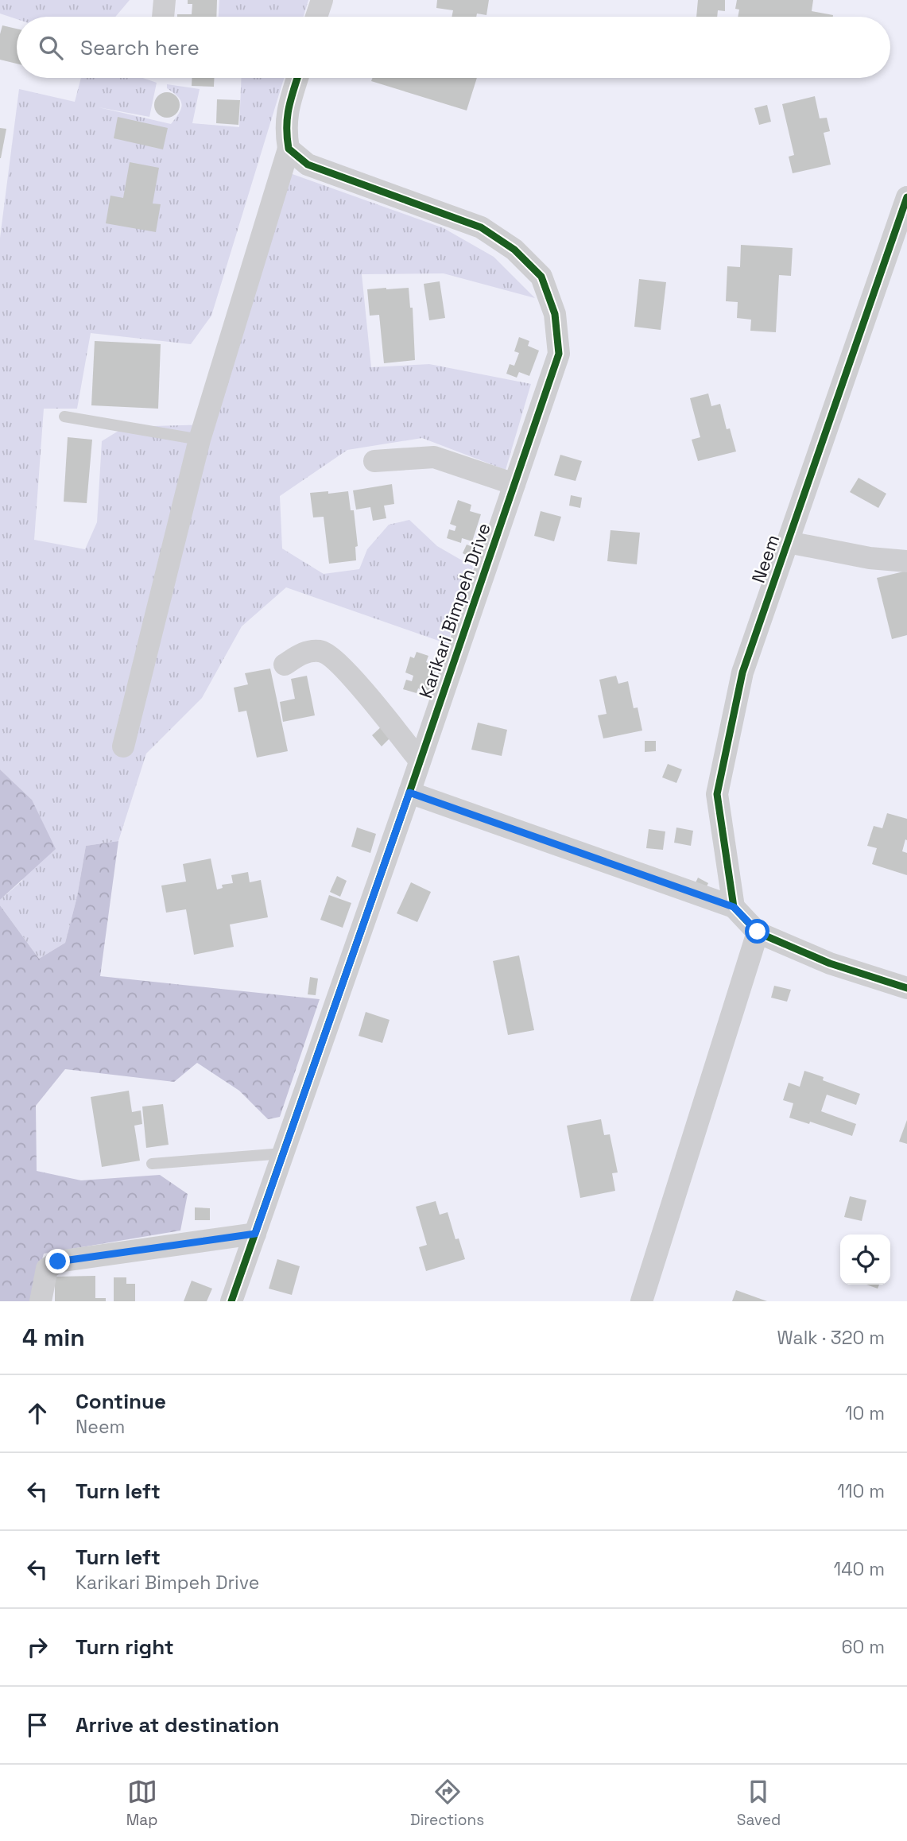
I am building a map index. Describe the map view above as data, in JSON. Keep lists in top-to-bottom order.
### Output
{
  "streets": {
    "street": ["Neem", "Karikari Bimpeh Drive"]
  },
  "page": {
    "search": "Search here",
    "heading": ["4 min", "Walk · 320 m"],
    "list": [
      ["Continue", "Neem", "10 m"],
      ["Turn left", "110 m"],
      ["Turn left", "Karikari Bimpeh Drive", "140 m"],
      ["Turn right", "60 m"],
      "Arrive at destination"
    ],
    "nav": ["Map", "Directions", "Saved"]
  }
}
